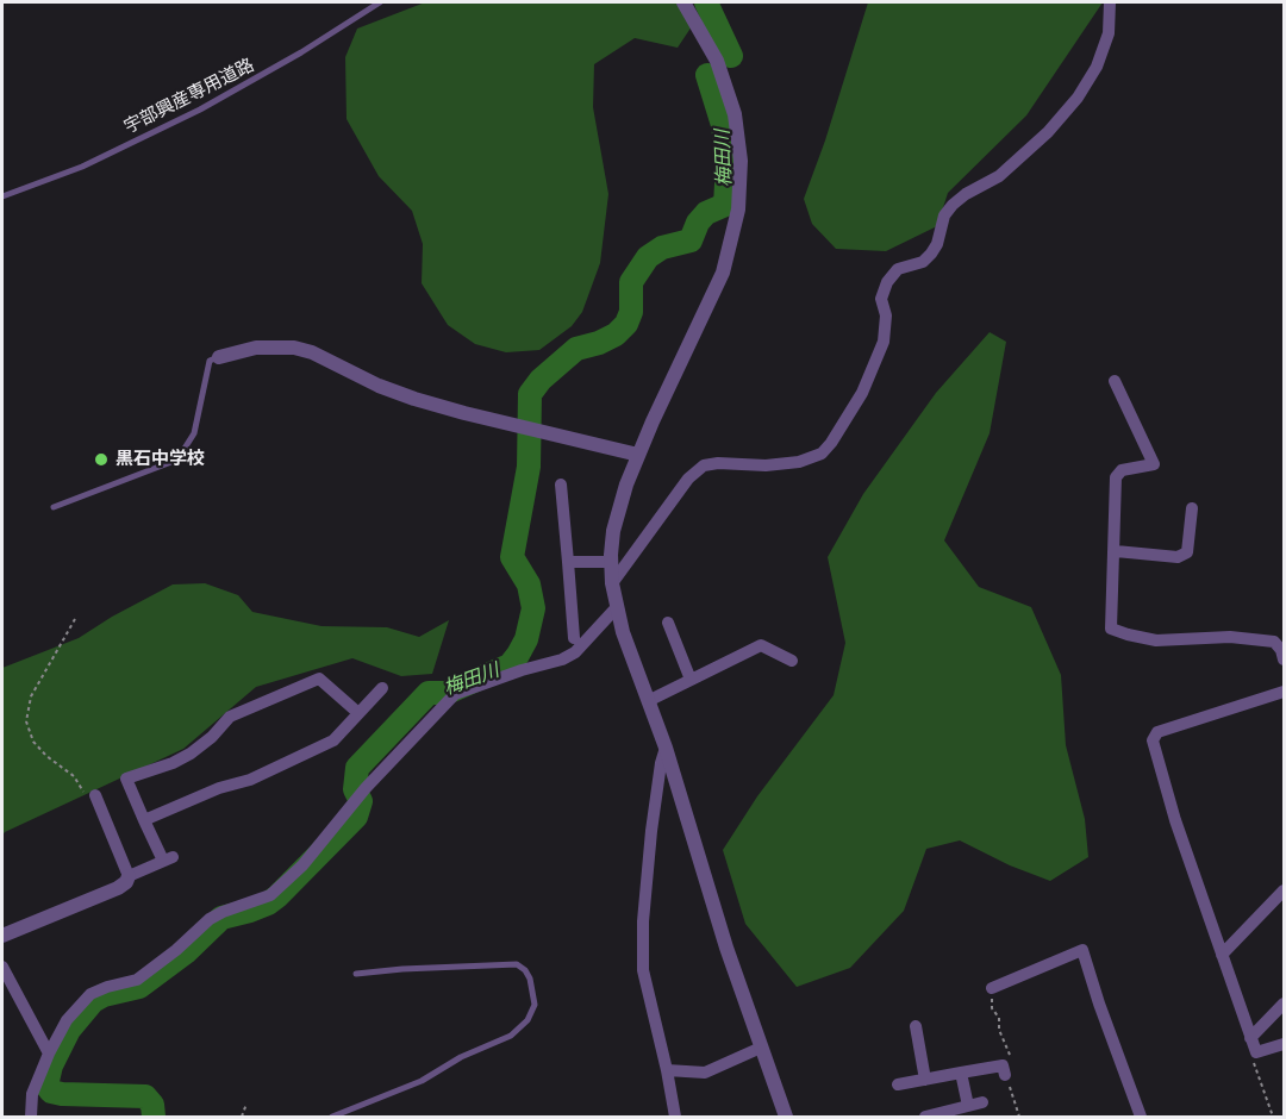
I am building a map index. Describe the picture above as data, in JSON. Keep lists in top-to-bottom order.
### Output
{
  "streets": {
    "lane": ["宇部興産専用道路"]
  },
  "water": ["梅田川"],
  "places": ["黒石中学校"]
}
